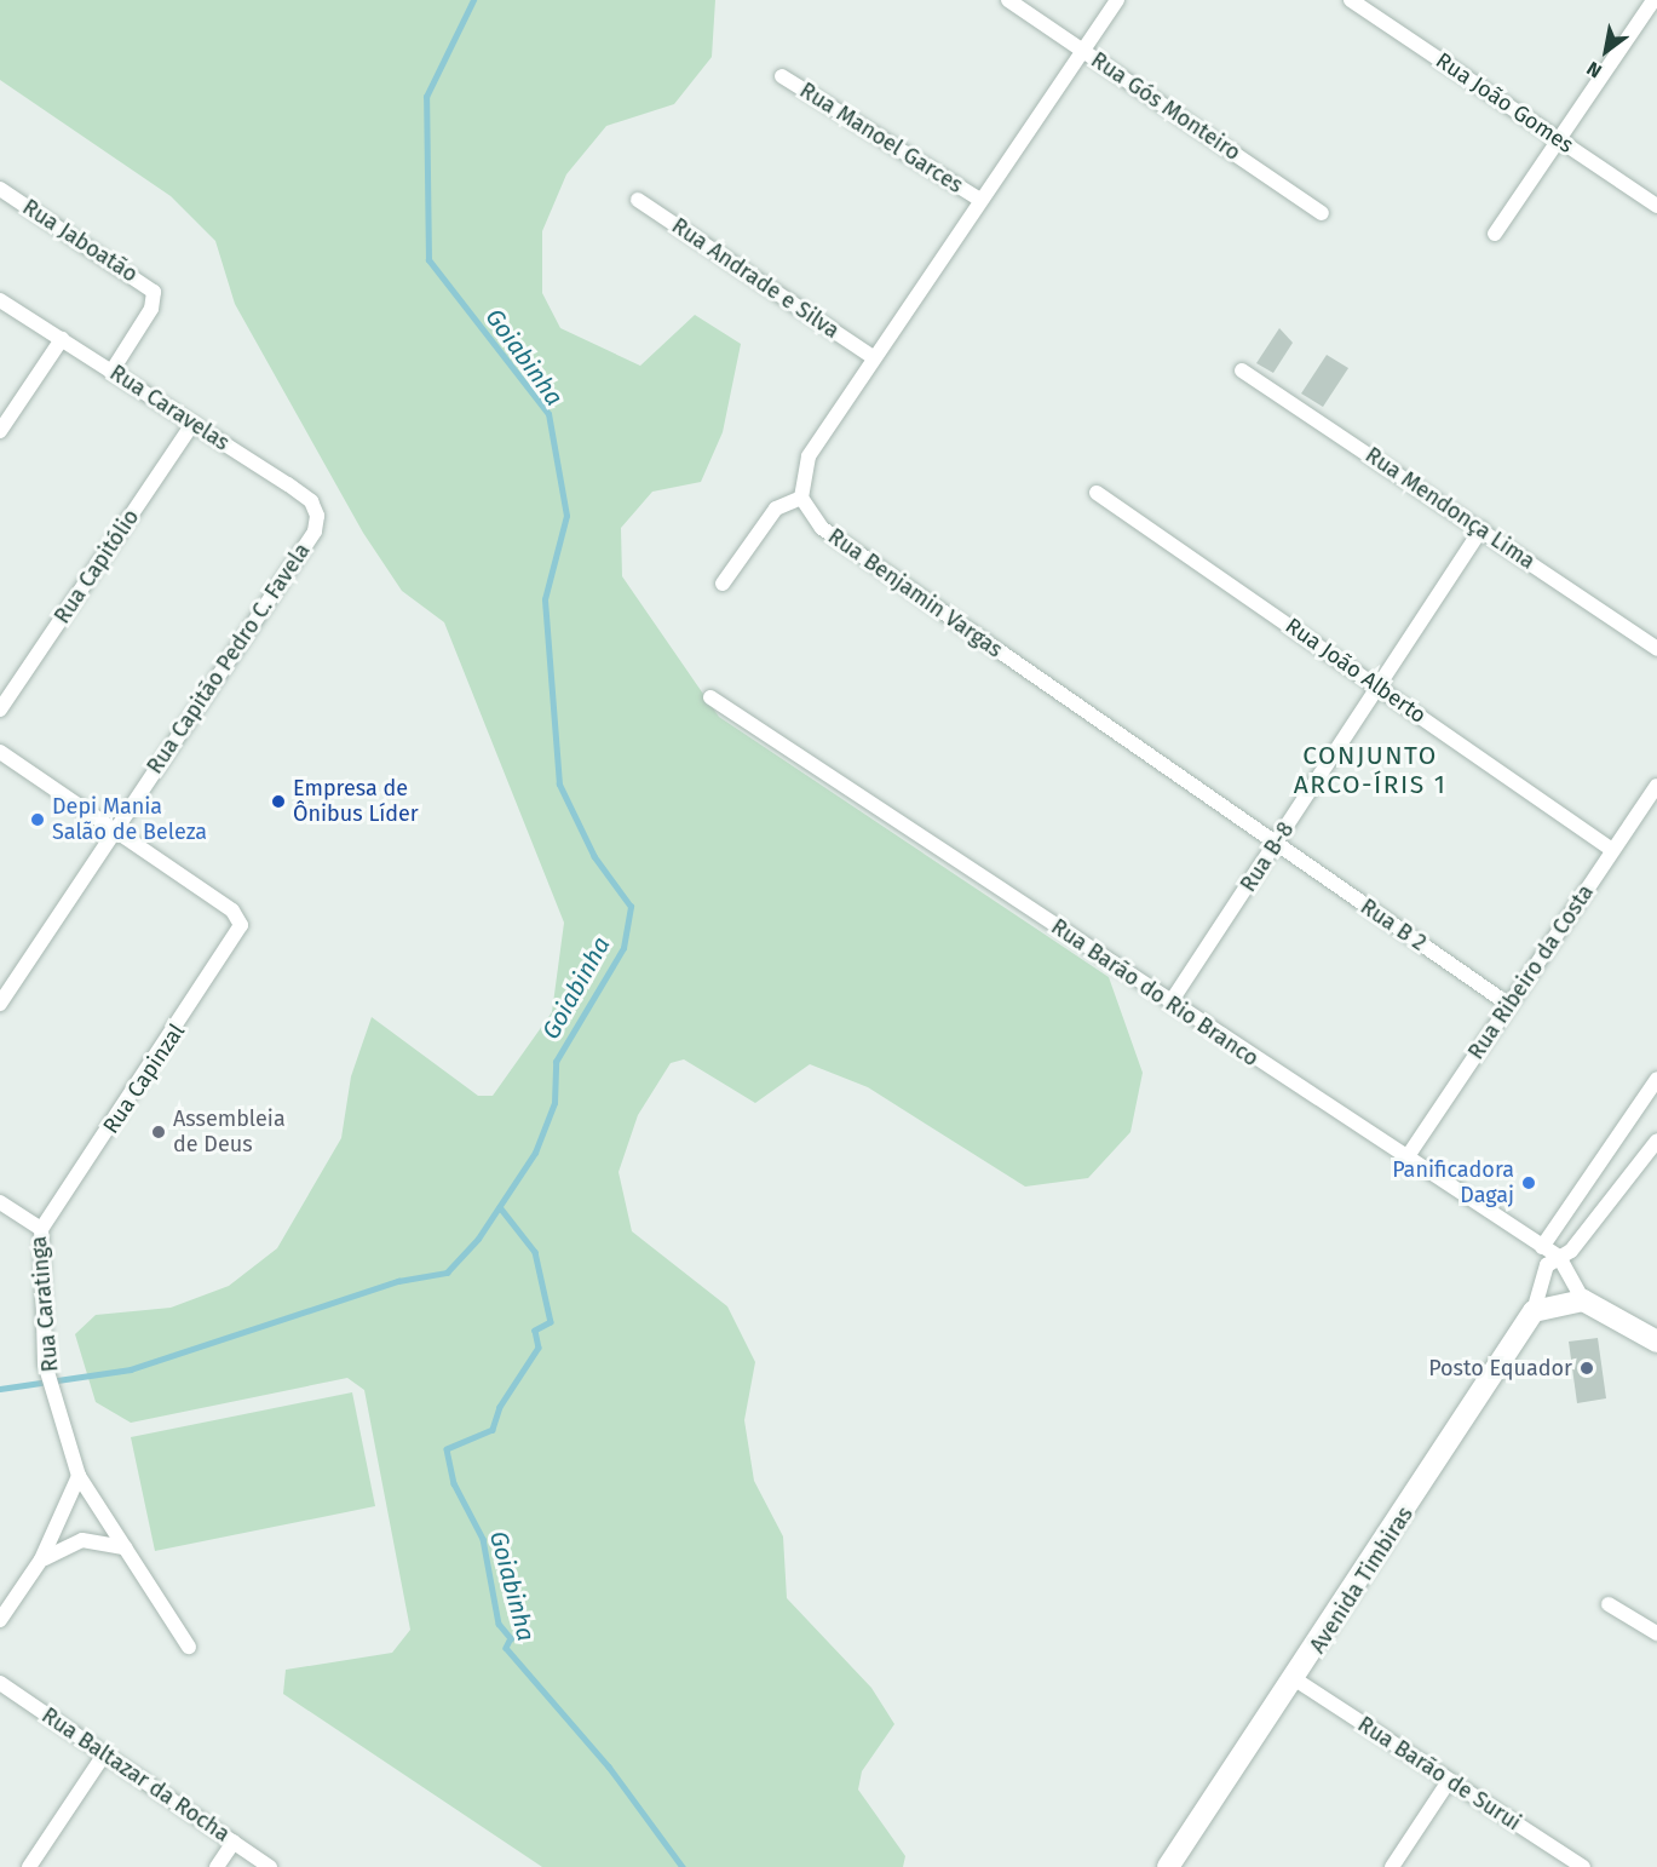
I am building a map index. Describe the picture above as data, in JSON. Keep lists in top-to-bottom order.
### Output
{
  "streets": {
    "street": [
      "Rua João Gomes",
      "Rua Gós Monteiro",
      "Rua Manoel Garces",
      "Rua Jaboatão",
      "Rua Andrade e Silva",
      "Rua Caravelas",
      "Rua Mendonça Lima",
      "Rua Capitólio",
      "Rua Benjamin Vargas",
      "Rua Capitão Pedro C. Favela",
      "Rua João Alberto",
      "Rua B-8",
      "Rua B 2",
      "Rua Ribeiro da Costa",
      "Rua Barão do Rio Branco",
      "Rua Capinzal",
      "Rua Caratinga",
      "Avenida Timbiras",
      "Rua Barão de Surui",
      "Rua Baltazar da Rocha"
    ]
  },
  "crossings": [
    ["Rua Jaboatão", "Rua Caravelas"],
    ["Rua Caravelas", "Rua Capitólio"],
    ["Rua Caravelas", "Rua Capitão Pedro C. Favela"],
    ["Rua Mendonça Lima", "Rua B-8"],
    ["Rua Benjamin Vargas", "Rua B-8"],
    ["Rua Benjamin Vargas", "Rua B 2"],
    ["Rua Capitão Pedro C. Favela", "Rua Capinzal"],
    ["Rua João Alberto", "Rua B-8"],
    ["Rua João Alberto", "Rua Ribeiro da Costa"],
    ["Rua B-8", "Rua B 2"],
    ["Rua B-8", "Rua Barão do Rio Branco"],
    ["Rua B 2", "Rua Ribeiro da Costa"],
    ["Rua Ribeiro da Costa", "Rua Barão do Rio Branco"],
    ["Rua Capinzal", "Rua Caratinga"],
    ["Avenida Timbiras", "Rua Barão de Surui"]
  ],
  "districts": ["CONJUNTO ARCO-ÍRIS 1"],
  "water": ["Goiabinha"],
  "places": [
    "Empresa de Ônibus Líder",
    "Depi Mania Salão de Beleza",
    "Assembleia de Deus",
    "Panificadora Dagaj",
    "Posto Equador"
  ],
  "north": "bottom left"
}
